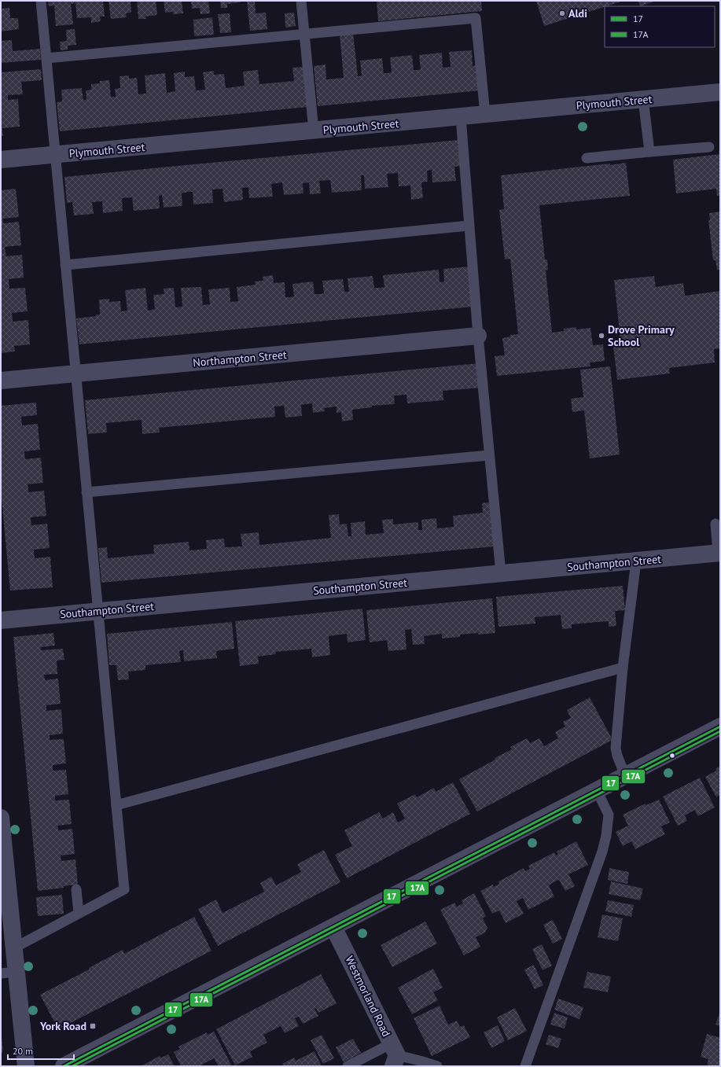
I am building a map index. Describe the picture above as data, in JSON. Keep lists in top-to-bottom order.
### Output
{
  "streets": {
    "street": [
      "Plymouth Street",
      "Northampton Street",
      "Southampton Street",
      "Westmorland Road"
    ]
  },
  "places": {
    "other": ["Aldi", "Drove Primary School"],
    "transit": ["York Road"]
  },
  "lines": ["transit line 17", "transit line 17A"],
  "legend": ["17", "17A"],
  "scale_bar": "20 m"
}
